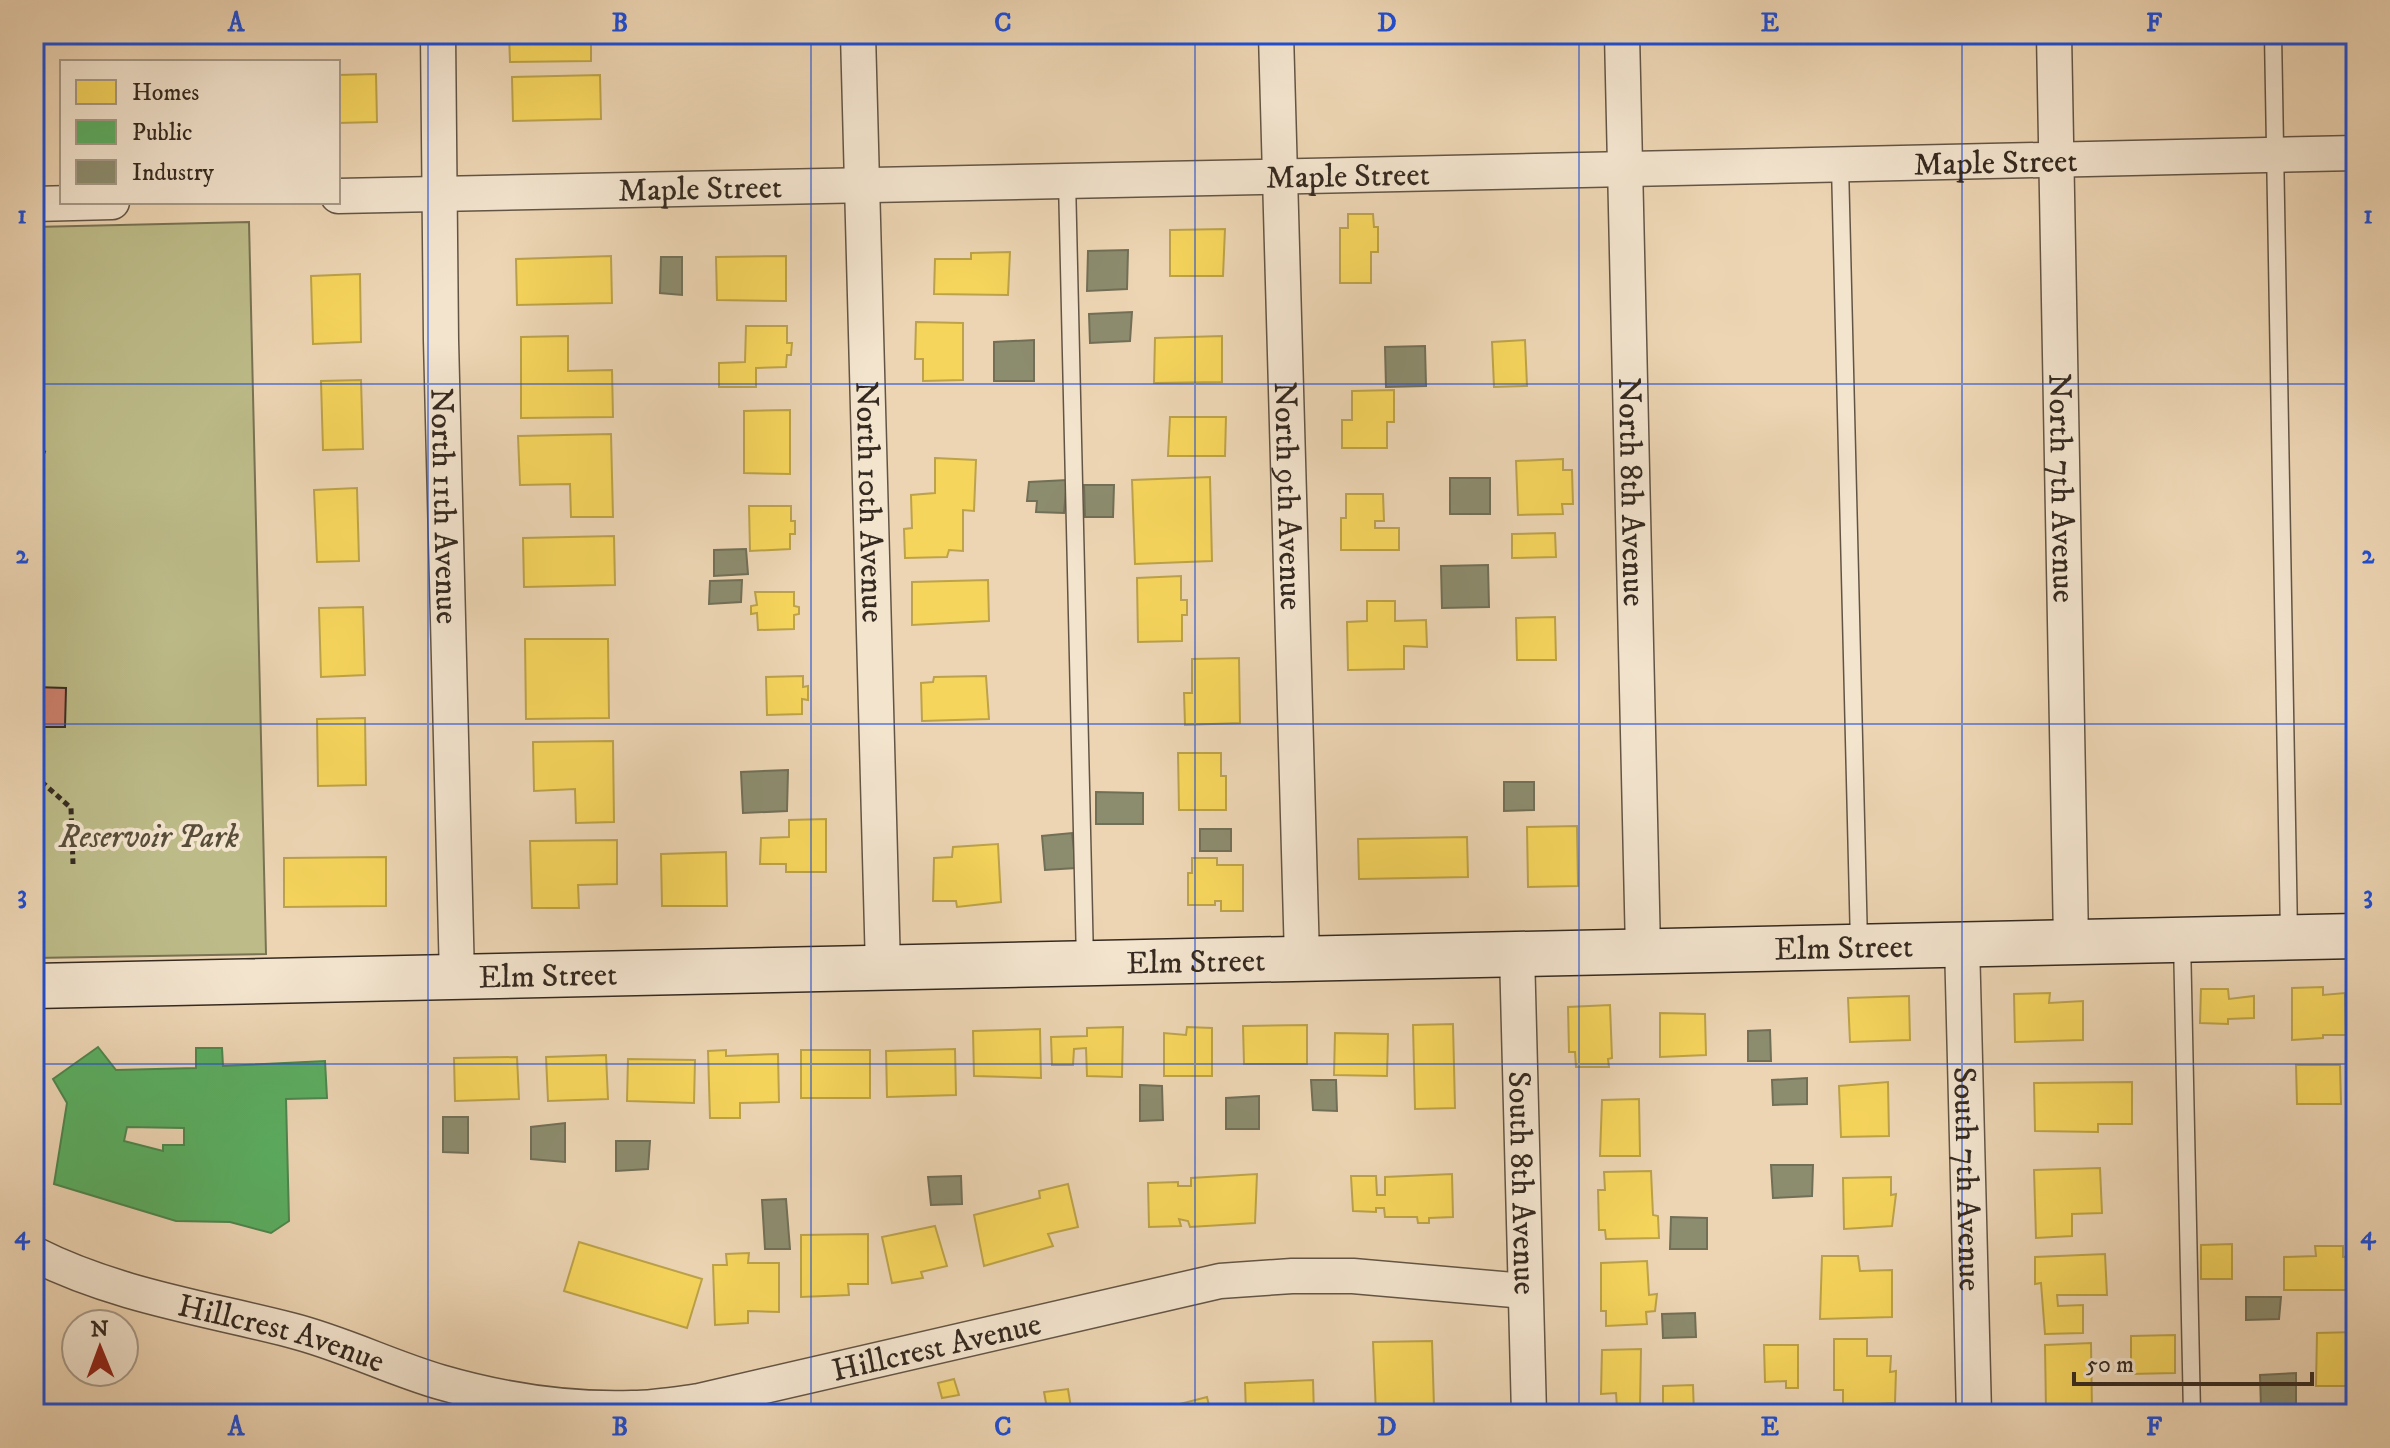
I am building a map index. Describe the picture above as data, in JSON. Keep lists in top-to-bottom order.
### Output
{
  "streets": {
    "street": [
      "Maple Street",
      "North 7th Avenue",
      "North 8th Avenue",
      "North 9th Avenue",
      "North 10th Avenue",
      "North 11th Avenue",
      "Elm Street",
      "South 7th Avenue",
      "South 8th Avenue",
      "Hillcrest Avenue"
    ]
  },
  "crossings": [
    ["Maple Street", "North 7th Avenue"],
    ["Maple Street", "North 8th Avenue"],
    ["Maple Street", "North 9th Avenue"],
    ["Maple Street", "North 10th Avenue"],
    ["Maple Street", "North 11th Avenue"],
    ["North 7th Avenue", "Elm Street"],
    ["North 8th Avenue", "Elm Street"],
    ["North 9th Avenue", "Elm Street"],
    ["North 10th Avenue", "Elm Street"],
    ["North 11th Avenue", "Elm Street"],
    ["Elm Street", "South 7th Avenue"],
    ["Elm Street", "South 8th Avenue"],
    ["South 8th Avenue", "Hillcrest Avenue"]
  ],
  "parks": ["Reservoir Park"],
  "legend": ["Homes", "Public", "Industry"],
  "scale_bar": "50 m",
  "north": "top",
  "grid": {
    "columns": [
      "A",
      "B",
      "C",
      "D",
      "E",
      "F"
    ],
    "rows": [
      "1",
      "2",
      "3",
      "4"
    ]
  }
}
